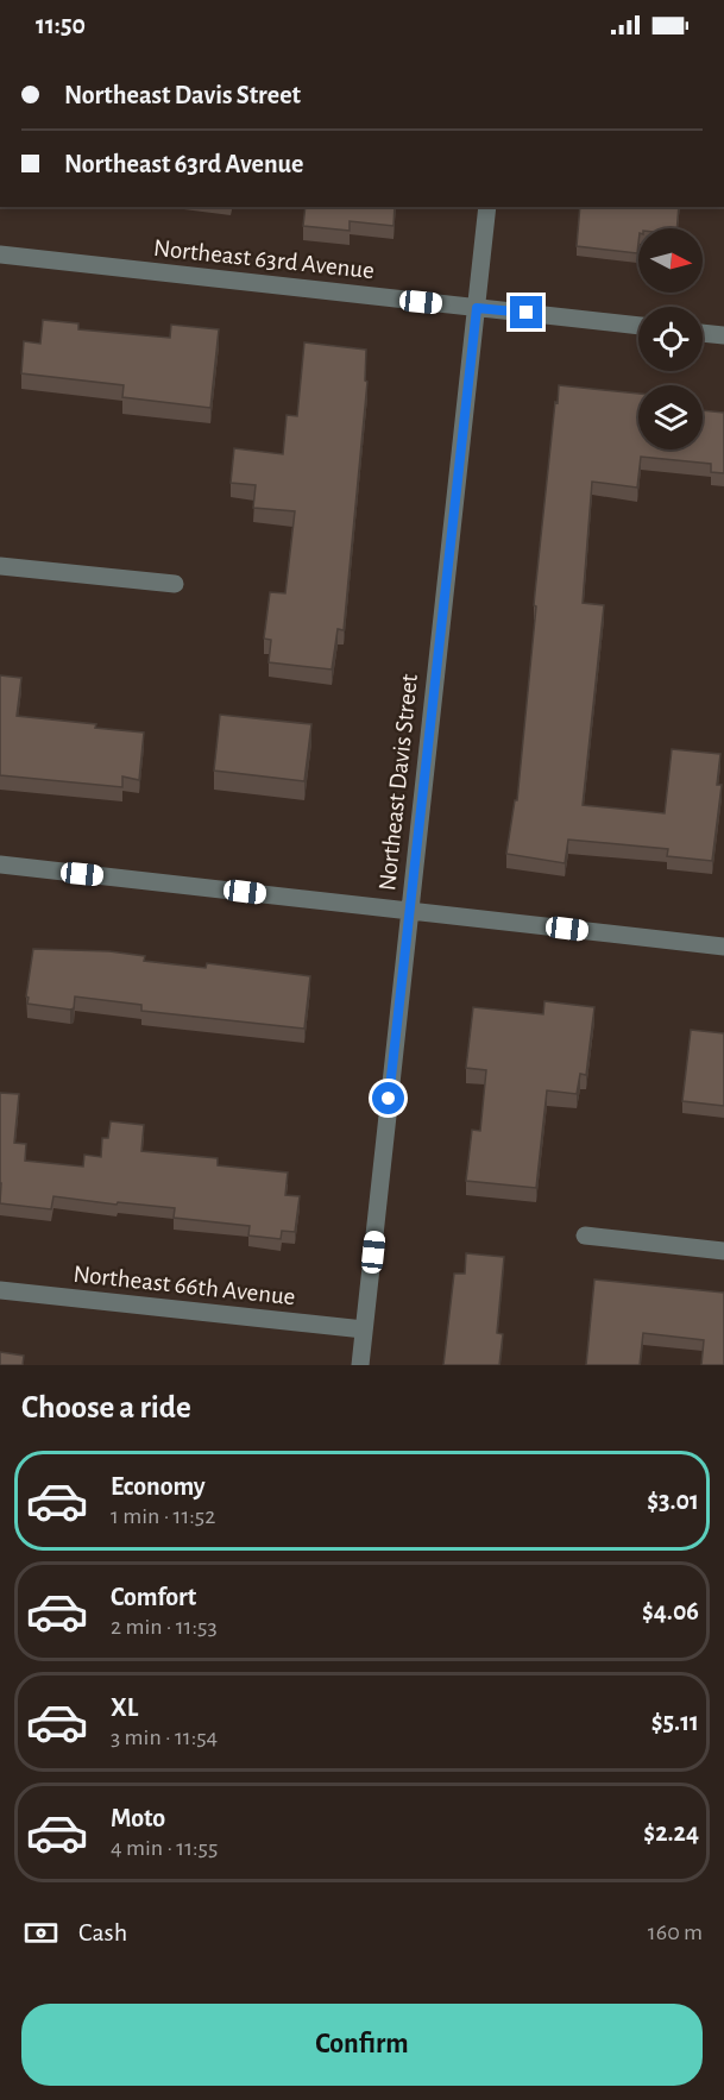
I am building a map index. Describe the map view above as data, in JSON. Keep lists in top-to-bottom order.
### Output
{
  "streets": {
    "street": ["Northeast 63rd Avenue", "Northeast Davis Street", "Northeast 66th Avenue"]
  },
  "crossings": [
    ["Northeast 63rd Avenue", "Northeast Davis Street"],
    ["Northeast Davis Street", "Northeast 66th Avenue"]
  ],
  "north": "right",
  "page": {
    "status": "11:50",
    "banner": ["Northeast Davis Street", "Northeast 63rd Avenue"],
    "heading": "Choose a ride",
    "list": [
      {
        "name": "Economy",
        "note": "1 min · 11:52",
        "value": "$3.01"
      },
      {
        "name": "Comfort",
        "note": "2 min · 11:53",
        "value": "$4.06"
      },
      {
        "name": "XL",
        "note": "3 min · 11:54",
        "value": "$5.11"
      },
      {
        "name": "Moto",
        "note": "4 min · 11:55",
        "value": "$2.24"
      }
    ],
    "pay": ["Cash", "160 m"],
    "buttons": "Confirm"
  }
}
